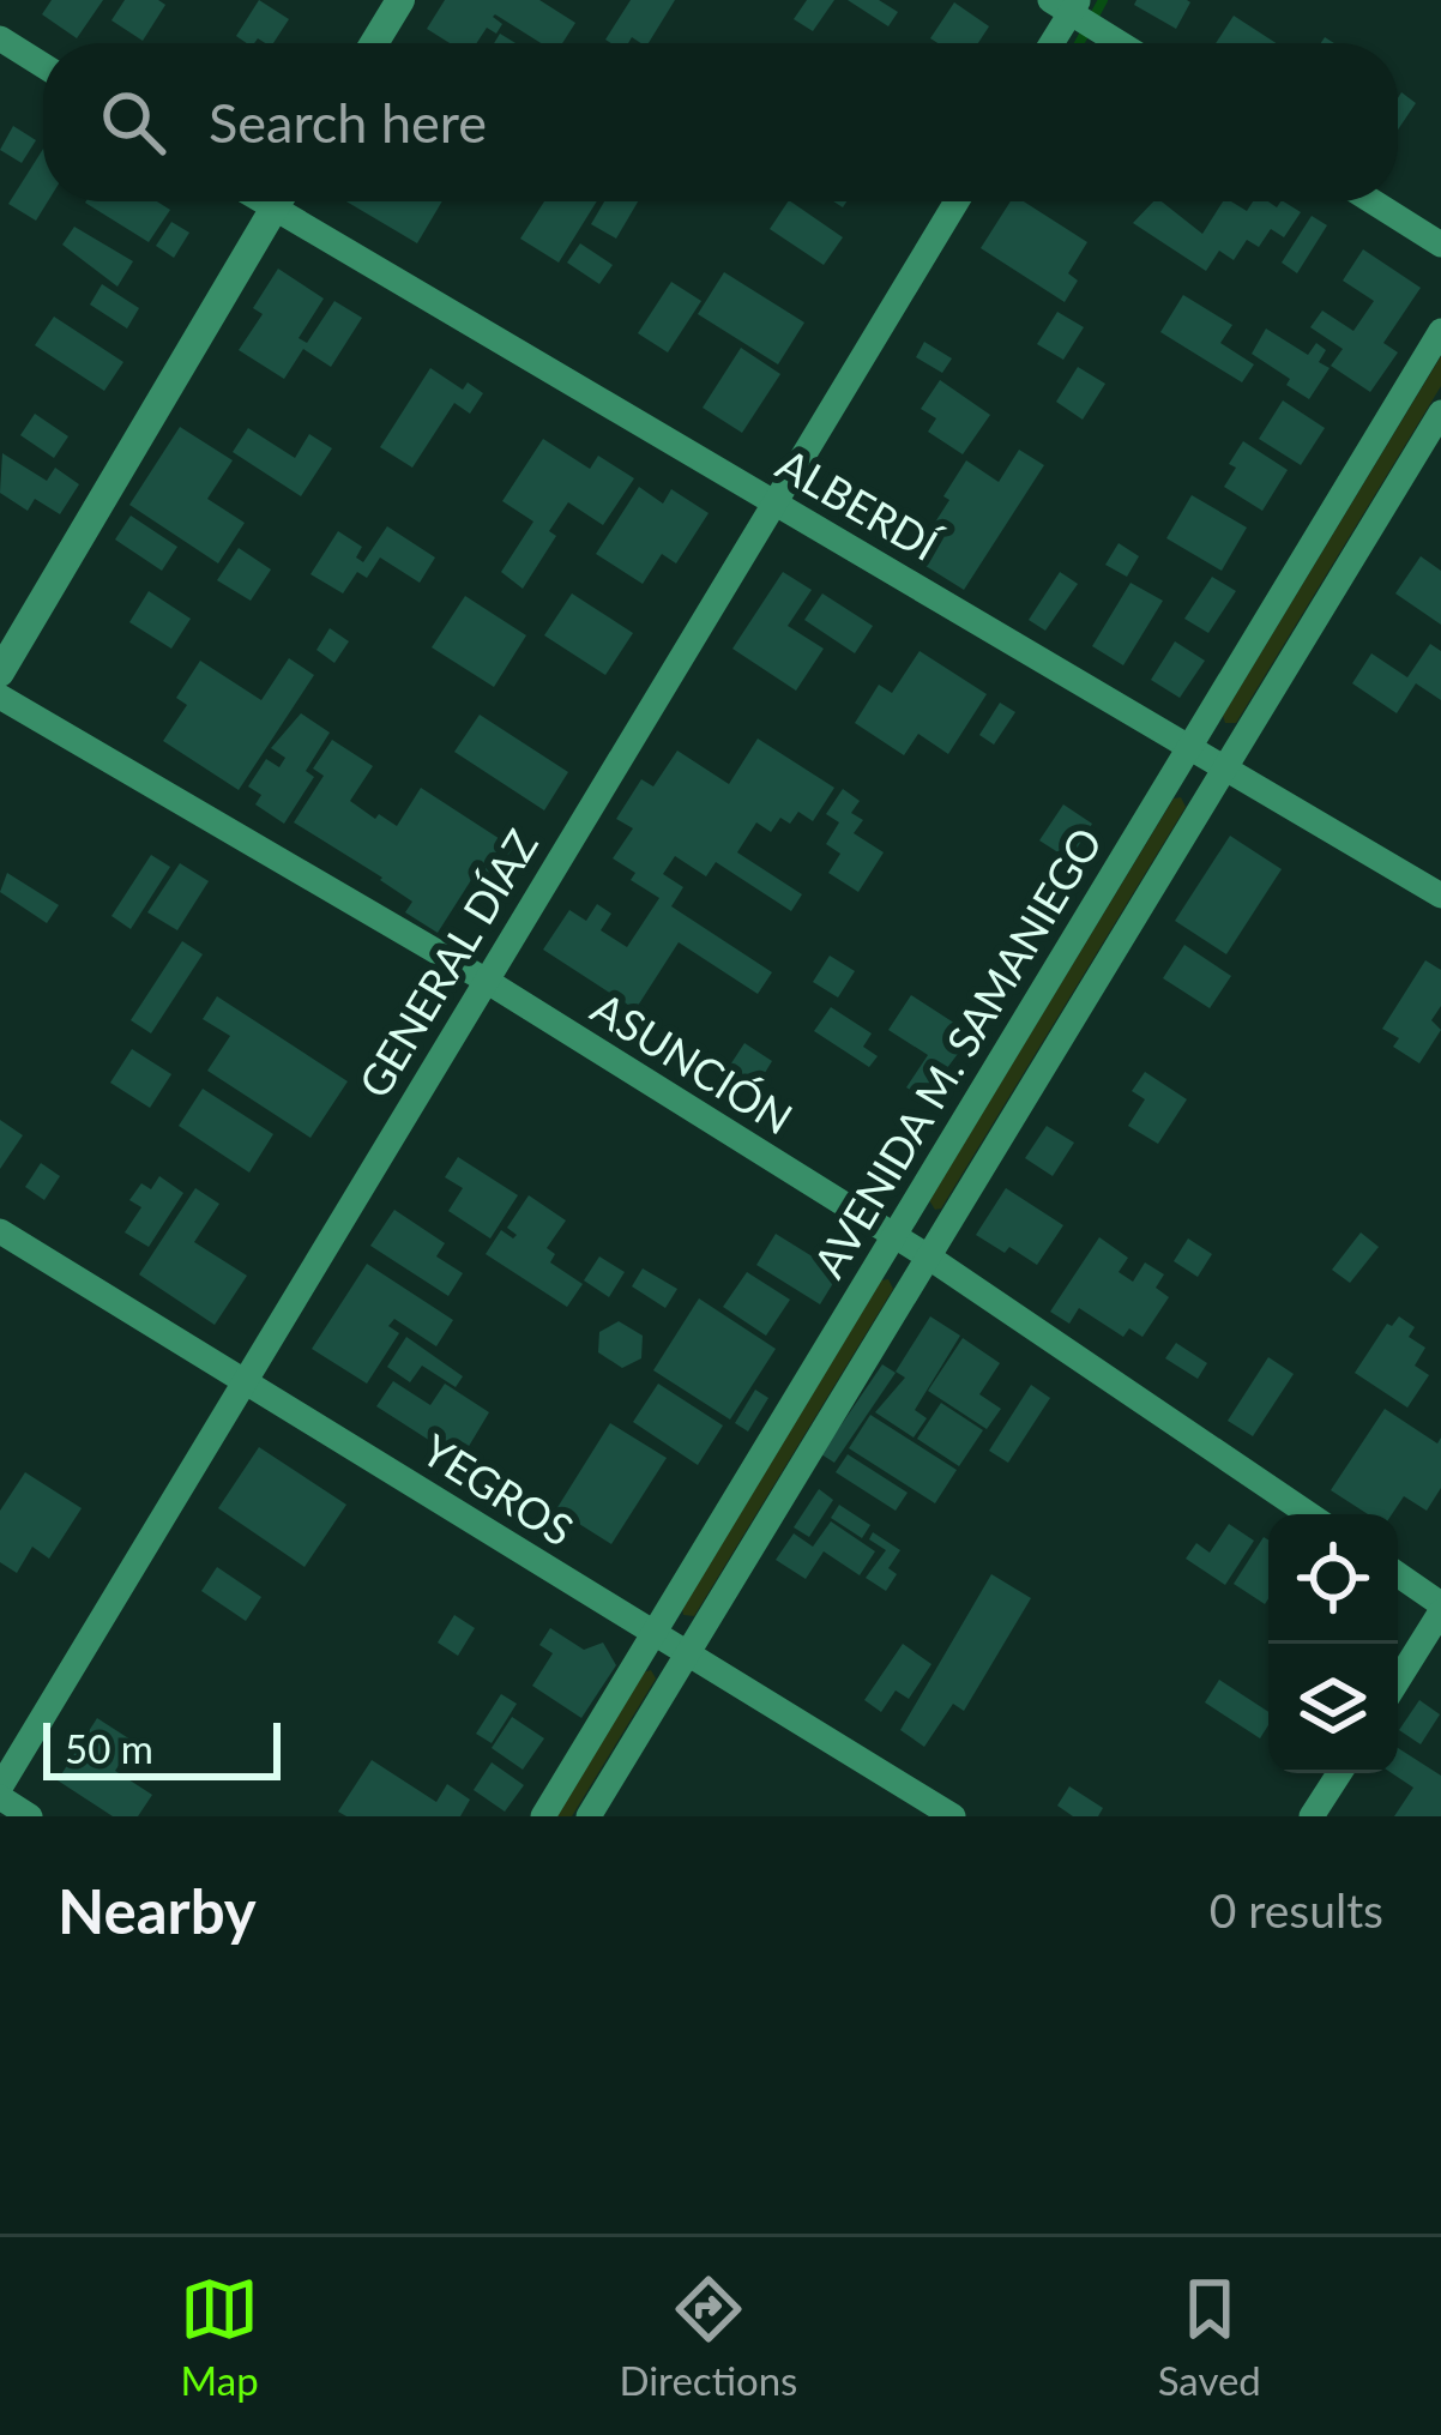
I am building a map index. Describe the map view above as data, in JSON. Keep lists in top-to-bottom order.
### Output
{
  "streets": {
    "street": [
      "ALBERDÍ",
      "GENERAL DÍAZ",
      "AVENIDA M. SAMANIEGO",
      "ASUNCIÓN",
      "YEGROS"
    ]
  },
  "crossings": [
    ["ALBERDÍ", "GENERAL DÍAZ"],
    ["ALBERDÍ", "AVENIDA M. SAMANIEGO"],
    ["GENERAL DÍAZ", "ASUNCIÓN"],
    ["GENERAL DÍAZ", "YEGROS"],
    ["AVENIDA M. SAMANIEGO", "ASUNCIÓN"],
    ["AVENIDA M. SAMANIEGO", "YEGROS"]
  ],
  "scale_bar": "50 m",
  "page": {
    "search": "Search here",
    "scale": "50 m",
    "heading": ["Nearby", "0 results"],
    "nav": ["Map", "Directions", "Saved"]
  }
}
